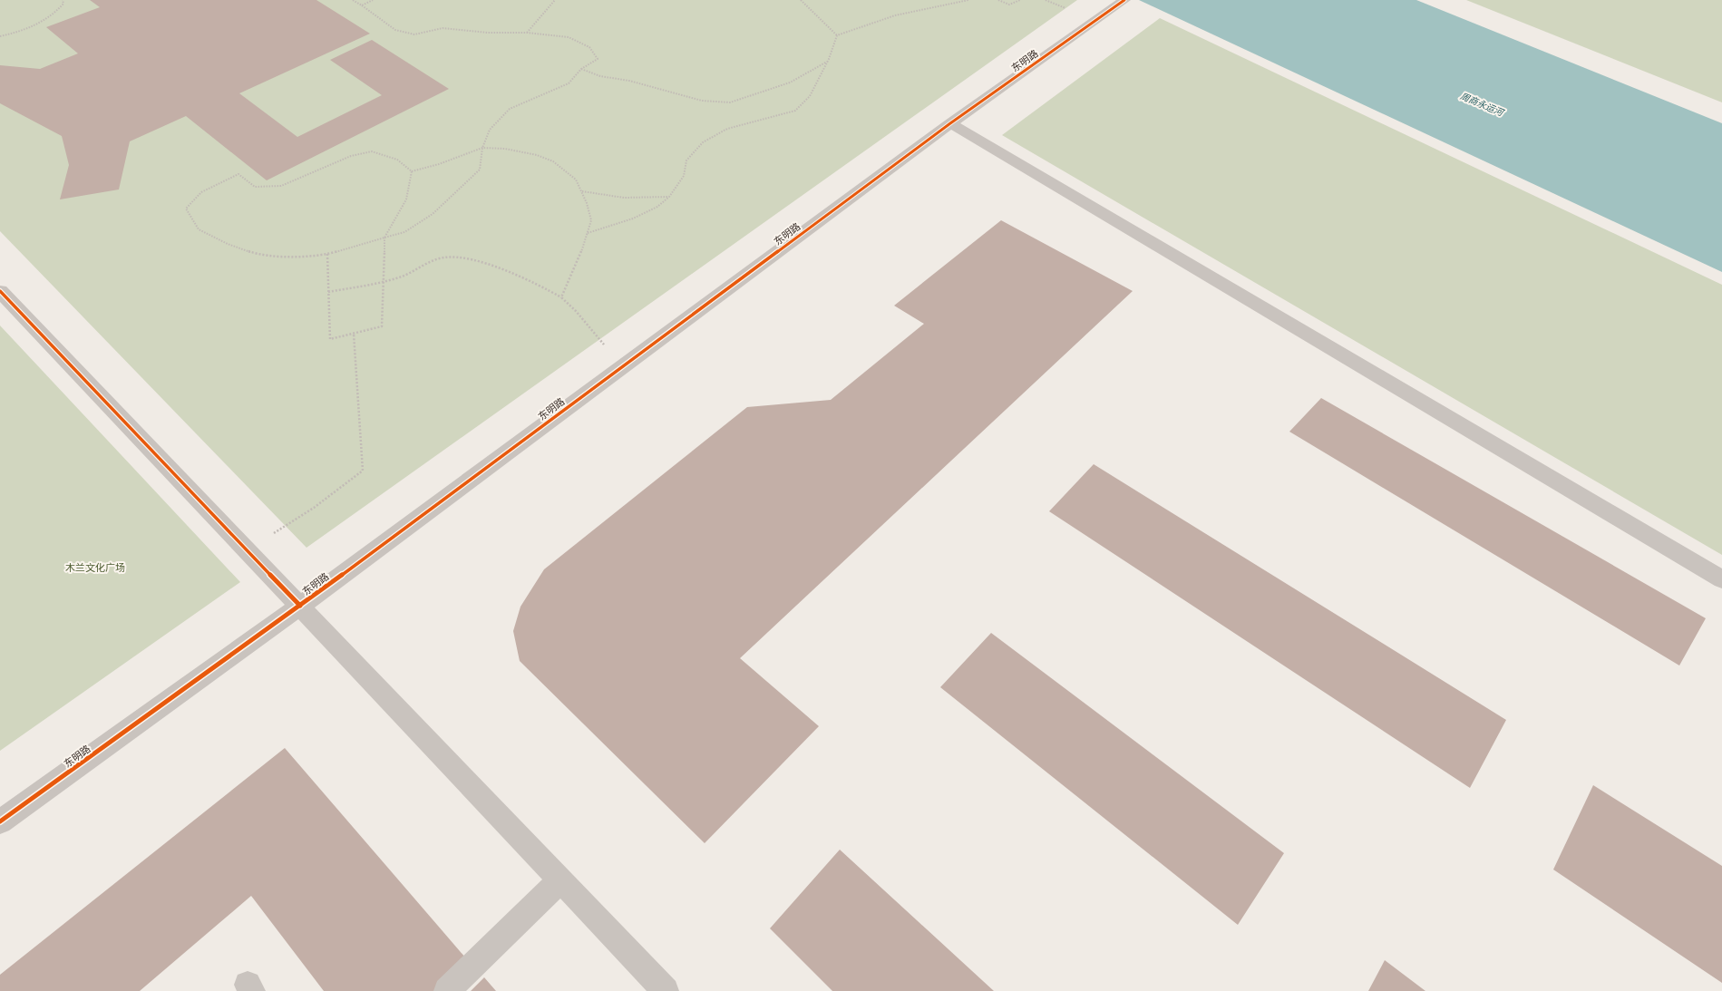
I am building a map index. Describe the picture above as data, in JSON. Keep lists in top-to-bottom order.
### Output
{
  "streets": {
    "street": ["东明路"]
  },
  "water": ["周商永运河"],
  "parks": ["木兰文化广场"]
}
